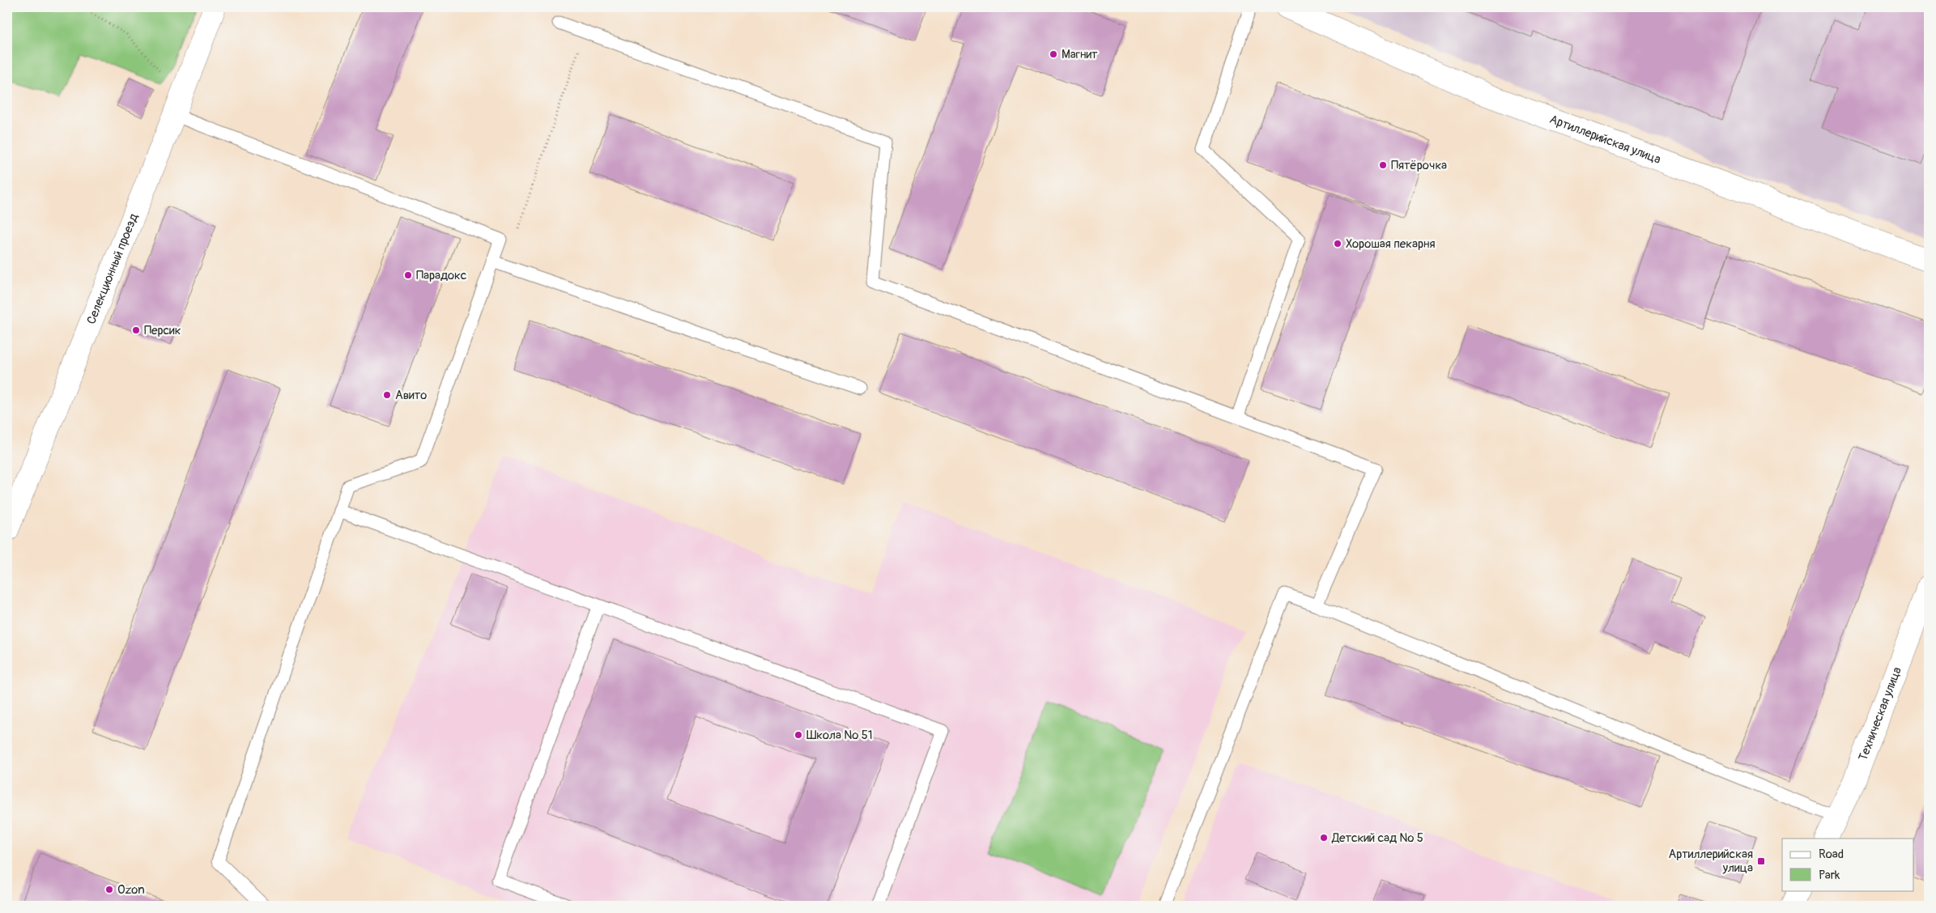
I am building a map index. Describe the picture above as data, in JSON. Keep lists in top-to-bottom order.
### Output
{
  "streets": {
    "street": ["Артиллерийская улица", "Селекционный проезд", "Техническая улица"]
  },
  "places": {
    "other": [
      "Магнит",
      "Пятёрочка",
      "Хорошая пекарня",
      "Парадокс",
      "Персик",
      "Авито",
      "Школа № 51",
      "Детский сад № 5",
      "Ozon"
    ],
    "transit": ["Артиллерийская улица"]
  },
  "legend": ["Road", "Park"]
}
